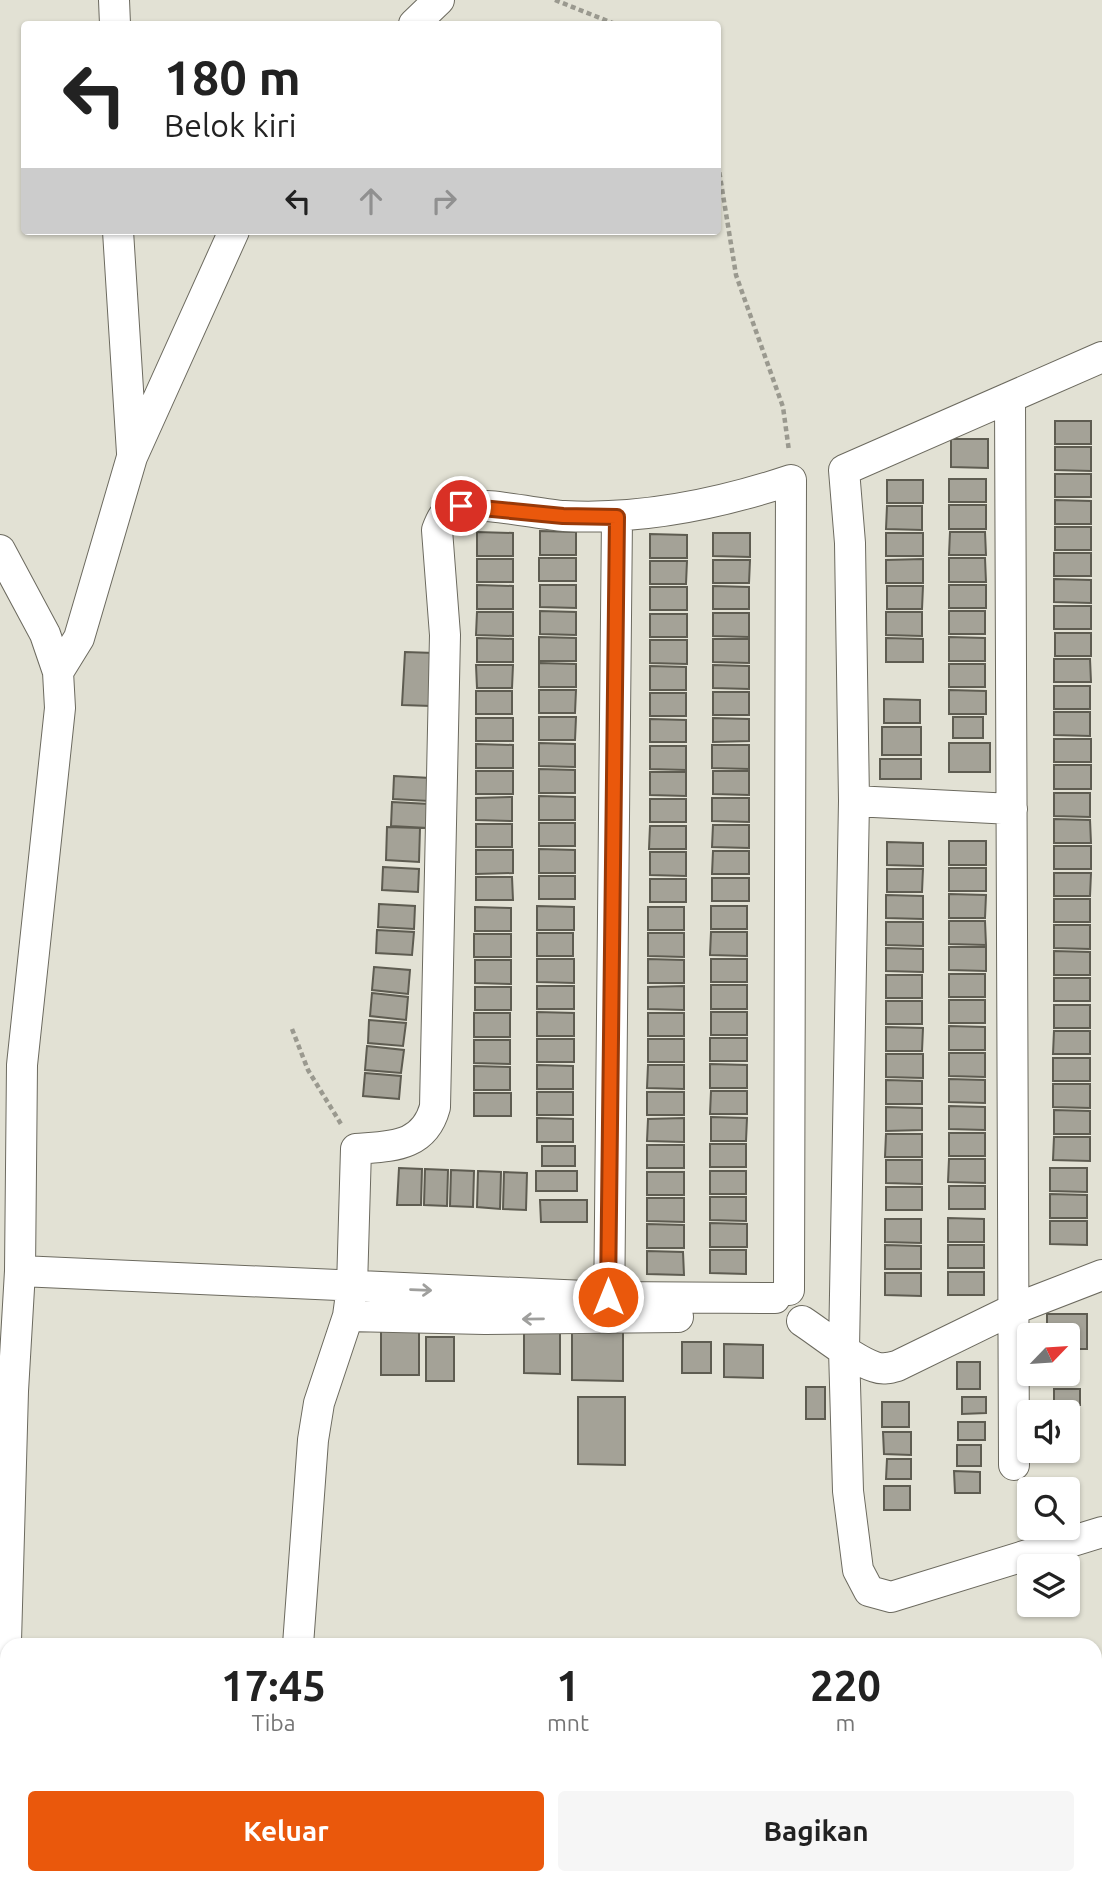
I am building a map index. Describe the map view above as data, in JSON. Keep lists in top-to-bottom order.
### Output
{
  "north": "top right",
  "page": {
    "turn": ["180 m", "Belok kiri"],
    "eta": [
      "17:45",
      "Tiba",
      "1",
      "mnt",
      "220",
      "m"
    ],
    "buttons": ["Keluar", "Bagikan"]
  }
}
